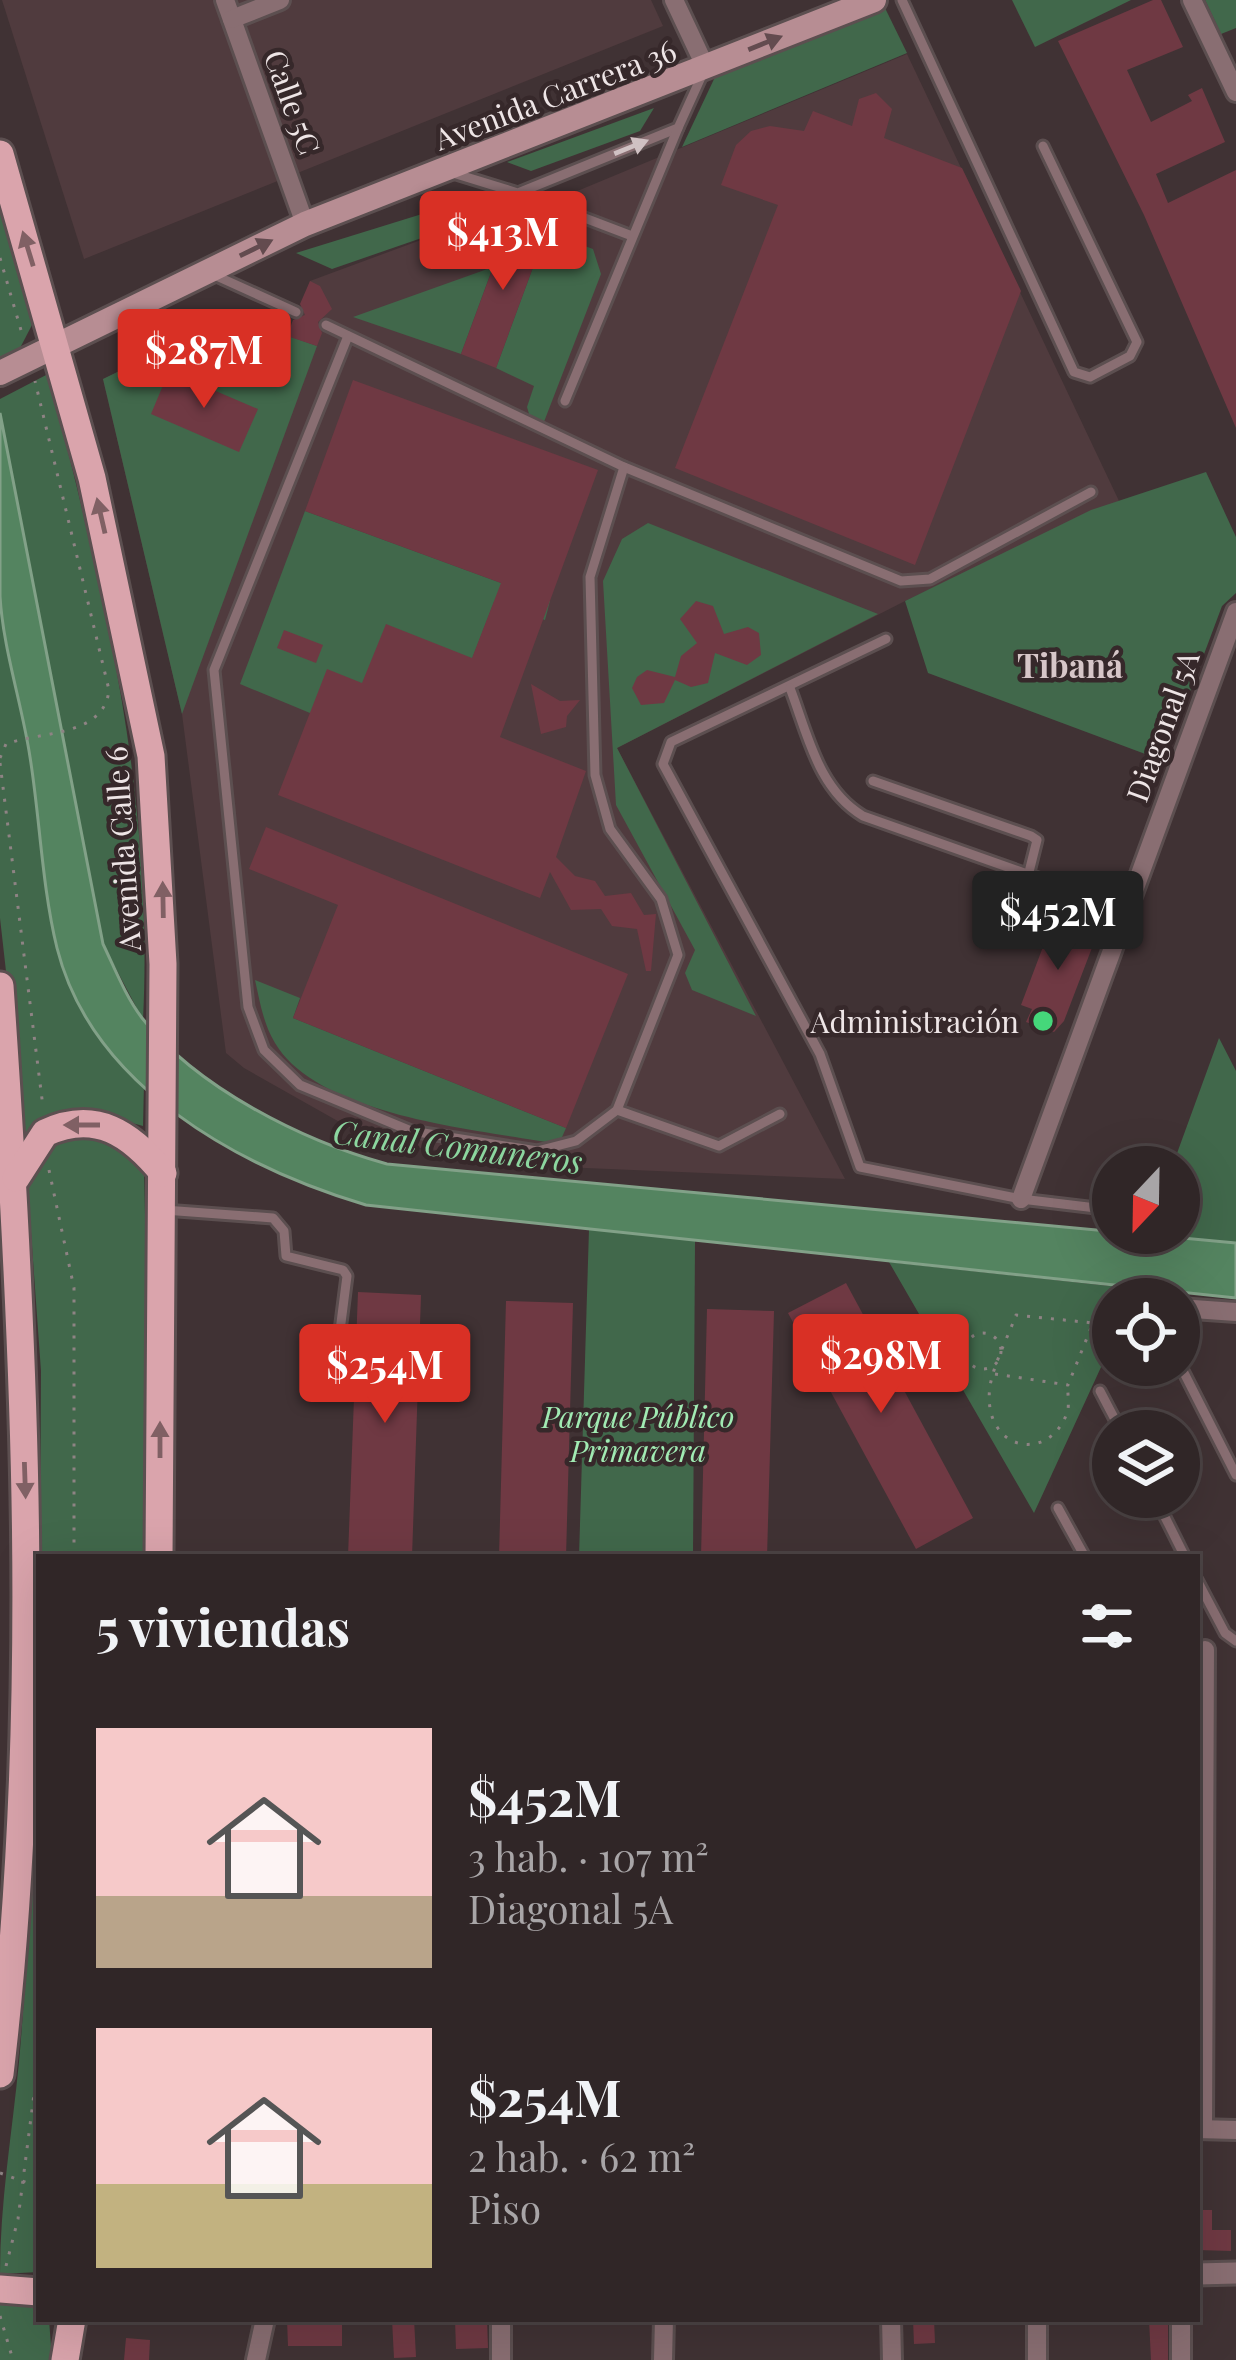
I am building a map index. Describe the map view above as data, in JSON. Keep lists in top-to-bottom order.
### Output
{
  "streets": {
    "main road": ["Avenida Carrera 36", "Avenida Calle 6"],
    "street": ["Calle 5C", "Diagonal 5A"]
  },
  "crossings": [
    ["Avenida Carrera 36", "Calle 5C"],
    ["Avenida Carrera 36", "Avenida Calle 6"]
  ],
  "districts": ["Tibaná"],
  "water": ["Canal Comuneros"],
  "parks": ["Parque Público Primavera"],
  "places": ["Administración"],
  "north": "bottom",
  "page": {
    "price": [
      "$413M",
      "$287M",
      "$452M",
      "$298M",
      "$254M"
    ],
    "heading": "5 viviendas",
    "list": [
      {
        "name": "$452M",
        "note": "3 hab. · 107 m² · Diagonal 5A"
      },
      {
        "name": "$254M",
        "note": "2 hab. · 62 m² · Piso"
      }
    ]
  }
}
